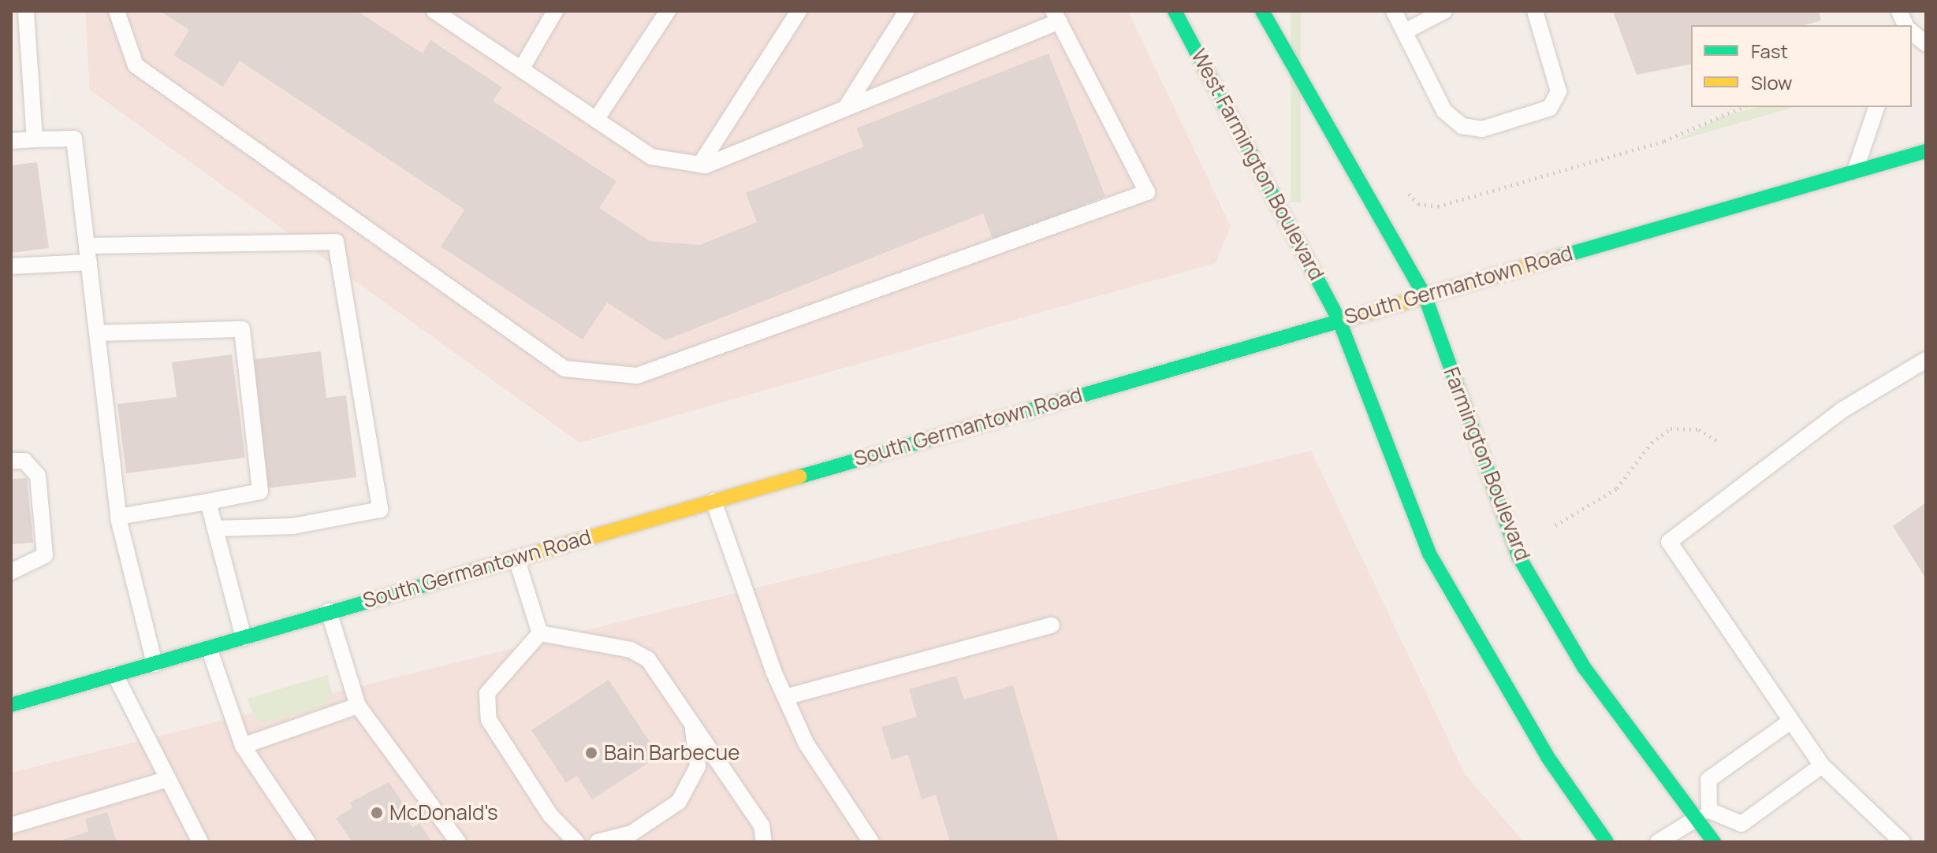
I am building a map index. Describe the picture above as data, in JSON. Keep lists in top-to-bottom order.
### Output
{
  "streets": {
    "main road": ["West Farmington Boulevard", "South Germantown Road", "Farmington Boulevard"]
  },
  "crossings": [
    ["West Farmington Boulevard", "South Germantown Road"],
    ["South Germantown Road", "Farmington Boulevard"]
  ],
  "places": ["Bain Barbecue", "McDonald's"],
  "legend": ["Fast", "Slow"]
}
